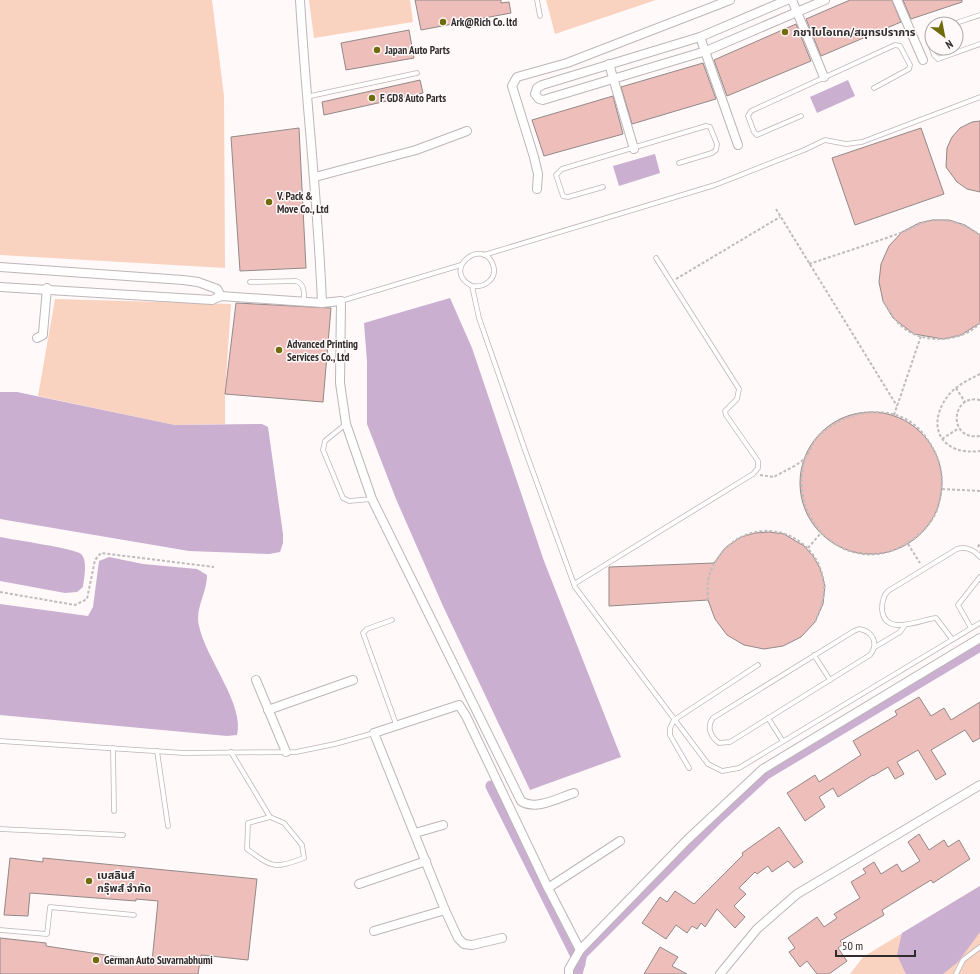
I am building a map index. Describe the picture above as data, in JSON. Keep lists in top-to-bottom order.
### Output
{
  "places": [
    "Ark@Rich Co. ltd",
    "ภชาไบโอเทค/สมุทรปราการ",
    "Japan Auto Parts",
    "F GD8 Auto Parts",
    "V. Pack & Move Co., Ltd",
    "Advanced Printing Services Co., Ltd",
    "เบสลินส์ กรุ๊พส์ จำกัด",
    "German Auto Suvarnabhumi"
  ],
  "scale_bar": "50 m",
  "north": "bottom right"
}
